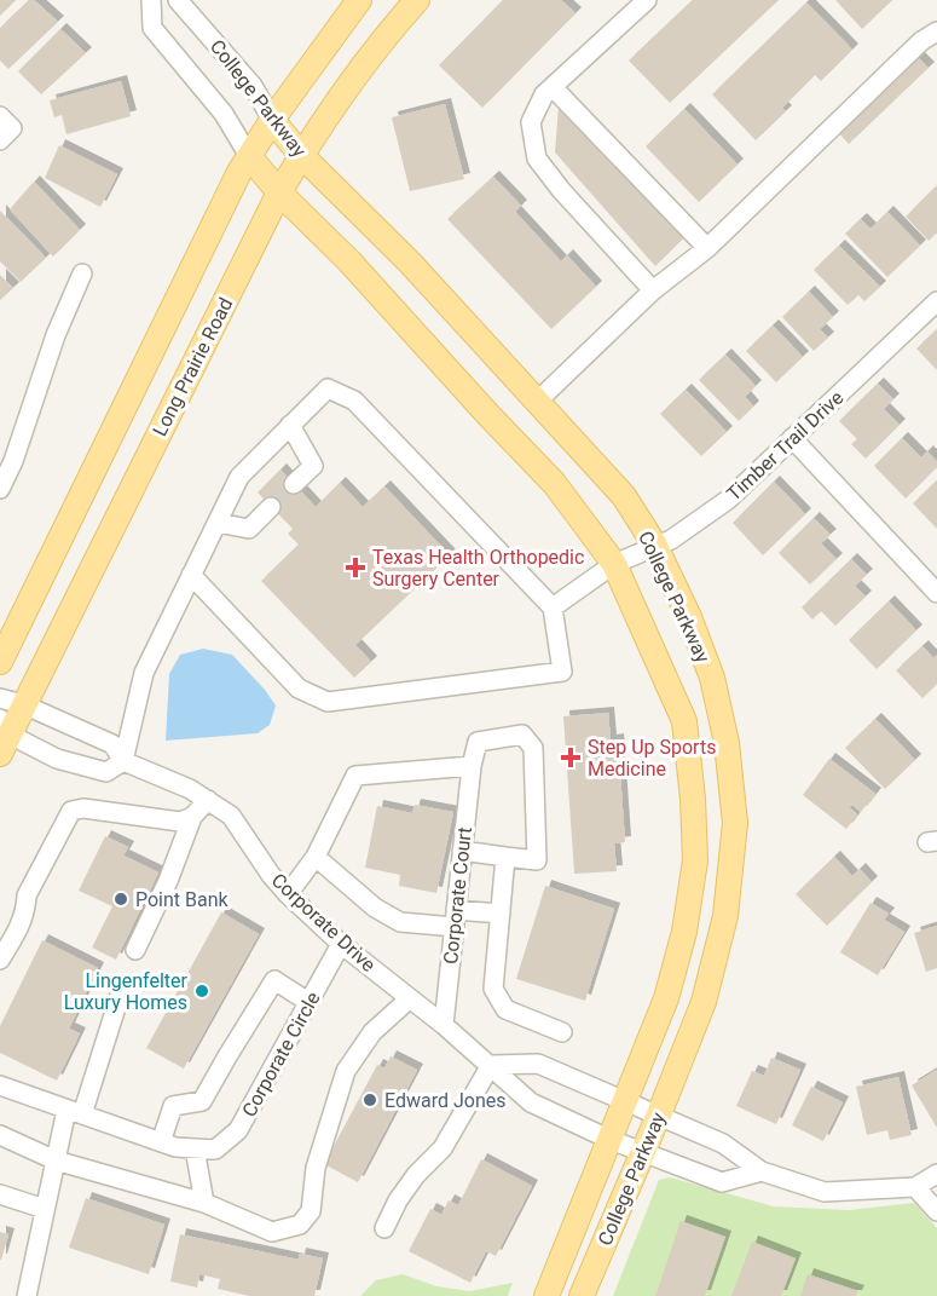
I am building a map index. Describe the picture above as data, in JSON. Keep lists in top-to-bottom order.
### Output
{
  "streets": {
    "main road": ["College Parkway", "Long Prairie Road"],
    "street": [
      "Timber Trail Drive",
      "Corporate Court",
      "Corporate Drive",
      "Corporate Circle"
    ]
  },
  "crossings": [
    ["College Parkway", "Long Prairie Road"],
    ["College Parkway", "Timber Trail Drive"],
    ["College Parkway", "Corporate Drive"],
    ["Long Prairie Road", "Corporate Drive"],
    ["Corporate Court", "Corporate Drive"],
    ["Corporate Drive", "Corporate Circle"]
  ],
  "places": {
    "health": ["Texas Health Orthopedic Surgery Center", "Step Up Sports Medicine"],
    "other": ["Point Bank", "Lingenfelter Luxury Homes", "Edward Jones"]
  }
}
